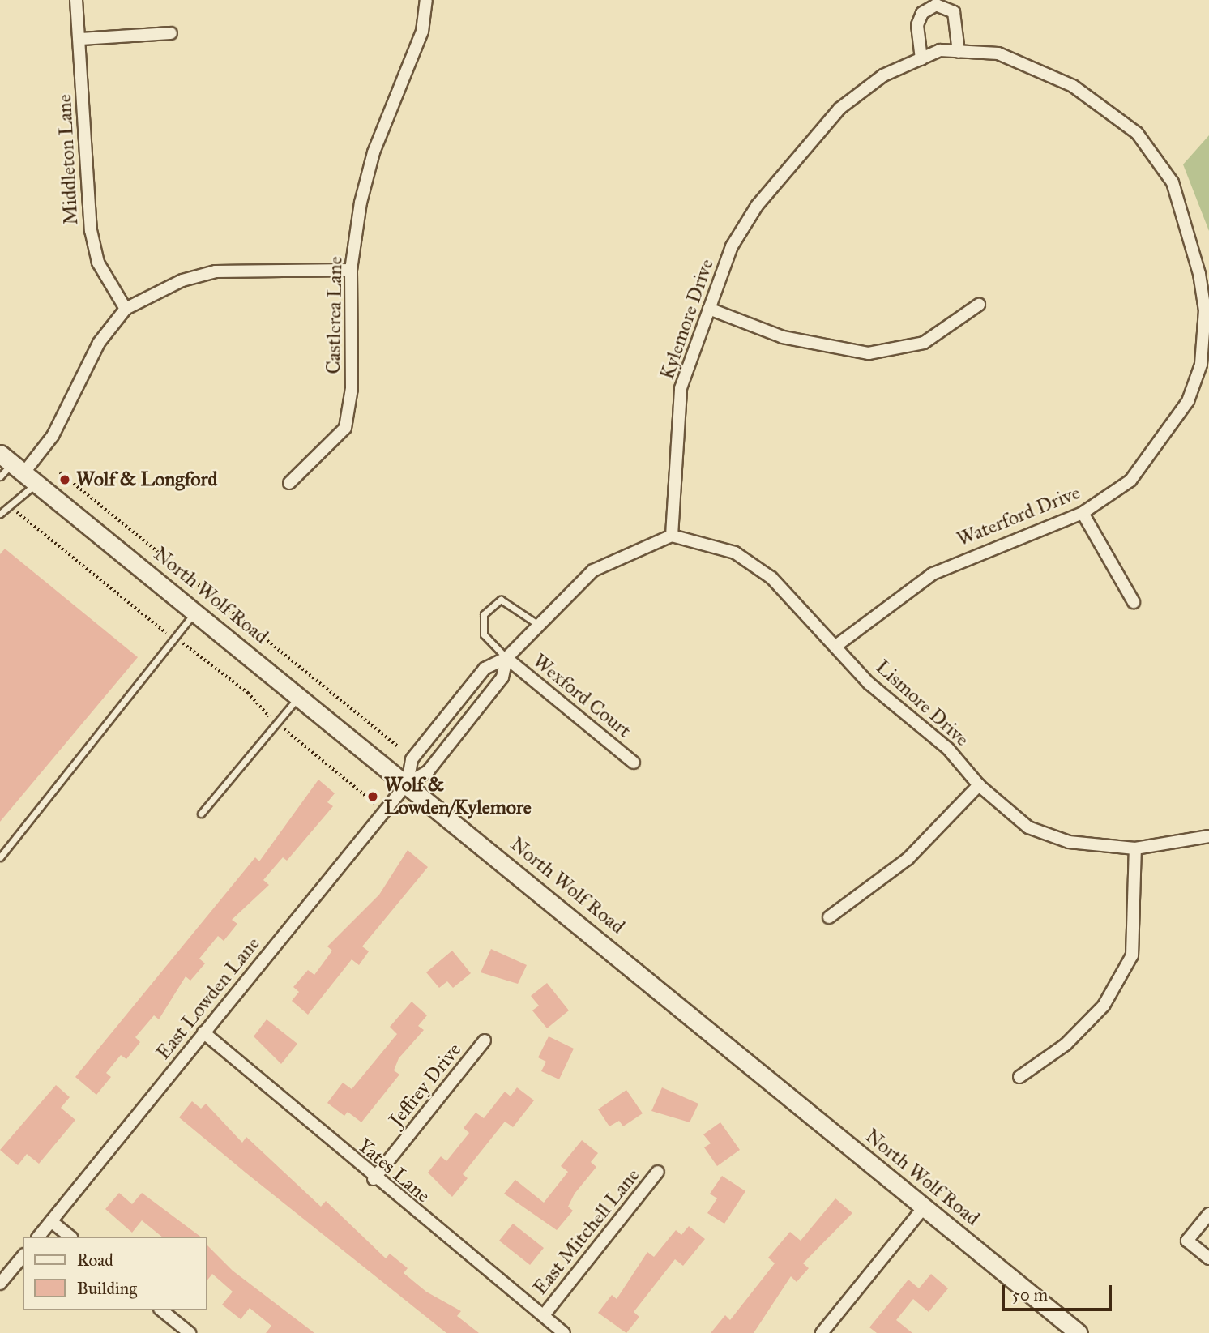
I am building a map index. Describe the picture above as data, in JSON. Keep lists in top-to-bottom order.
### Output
{
  "streets": {
    "main road": ["North Wolf Road"],
    "street": [
      "Middleton Lane",
      "Castlerea Lane",
      "Kylemore Drive",
      "Waterford Drive",
      "Wexford Court",
      "Lismore Drive",
      "East Lowden Lane",
      "Jeffrey Drive",
      "Yates Lane",
      "East Mitchell Lane"
    ]
  },
  "crossings": [
    ["Kylemore Drive", "Waterford Drive"],
    ["Kylemore Drive", "Lismore Drive"],
    ["Waterford Drive", "Lismore Drive"],
    ["North Wolf Road", "East Lowden Lane"],
    ["East Lowden Lane", "Yates Lane"],
    ["Jeffrey Drive", "Yates Lane"],
    ["Yates Lane", "East Mitchell Lane"]
  ],
  "places": ["Wolf & Longford", "Wolf & Lowden/Kylemore"],
  "legend": ["Road", "Building"],
  "scale_bar": "50 m"
}
